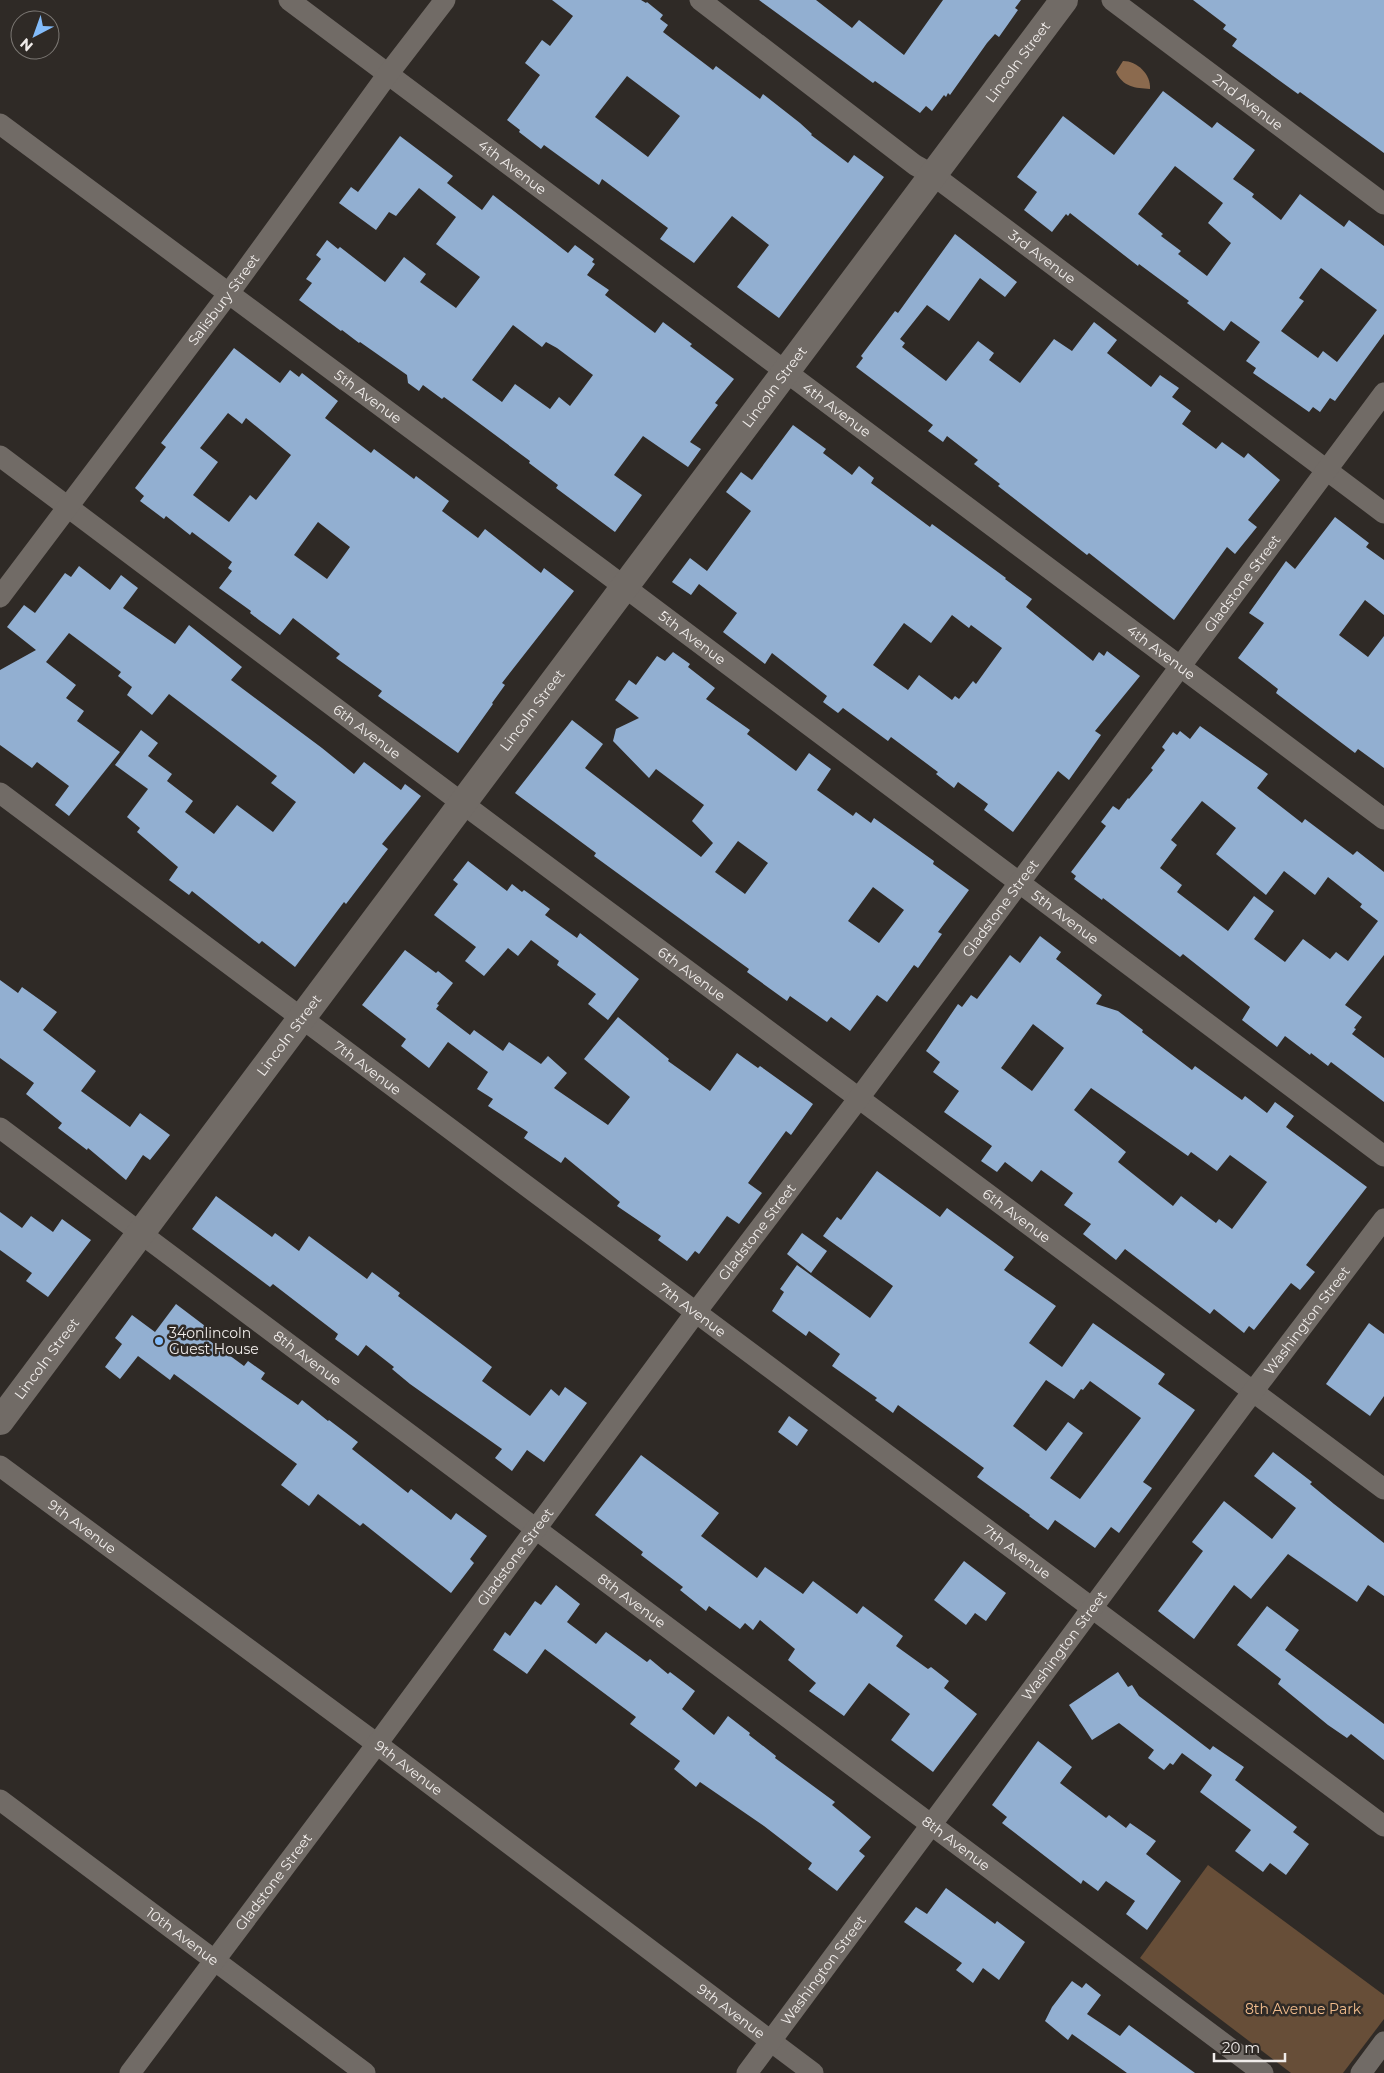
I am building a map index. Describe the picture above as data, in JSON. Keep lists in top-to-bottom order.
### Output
{
  "streets": {
    "street": [
      "Lincoln Street",
      "2nd Avenue",
      "4th Avenue",
      "3rd Avenue",
      "Salisbury Street",
      "5th Avenue",
      "Gladstone Street",
      "6th Avenue",
      "7th Avenue",
      "Washington Street",
      "8th Avenue",
      "9th Avenue",
      "10th Avenue"
    ]
  },
  "crossings": [
    ["Lincoln Street", "4th Avenue"],
    ["Lincoln Street", "3rd Avenue"],
    ["Lincoln Street", "5th Avenue"],
    ["Lincoln Street", "6th Avenue"],
    ["Lincoln Street", "7th Avenue"],
    ["Lincoln Street", "8th Avenue"],
    ["4th Avenue", "Salisbury Street"],
    ["4th Avenue", "Gladstone Street"],
    ["3rd Avenue", "Gladstone Street"],
    ["Salisbury Street", "5th Avenue"],
    ["Salisbury Street", "6th Avenue"],
    ["5th Avenue", "Gladstone Street"],
    ["Gladstone Street", "6th Avenue"],
    ["Gladstone Street", "7th Avenue"],
    ["Gladstone Street", "8th Avenue"],
    ["Gladstone Street", "9th Avenue"],
    ["Gladstone Street", "10th Avenue"],
    ["6th Avenue", "Washington Street"],
    ["7th Avenue", "Washington Street"],
    ["Washington Street", "8th Avenue"],
    ["Washington Street", "9th Avenue"]
  ],
  "parks": ["8th Avenue Park"],
  "places": ["34onlincoln Guest House"],
  "scale_bar": "20 m",
  "north": "bottom left"
}
